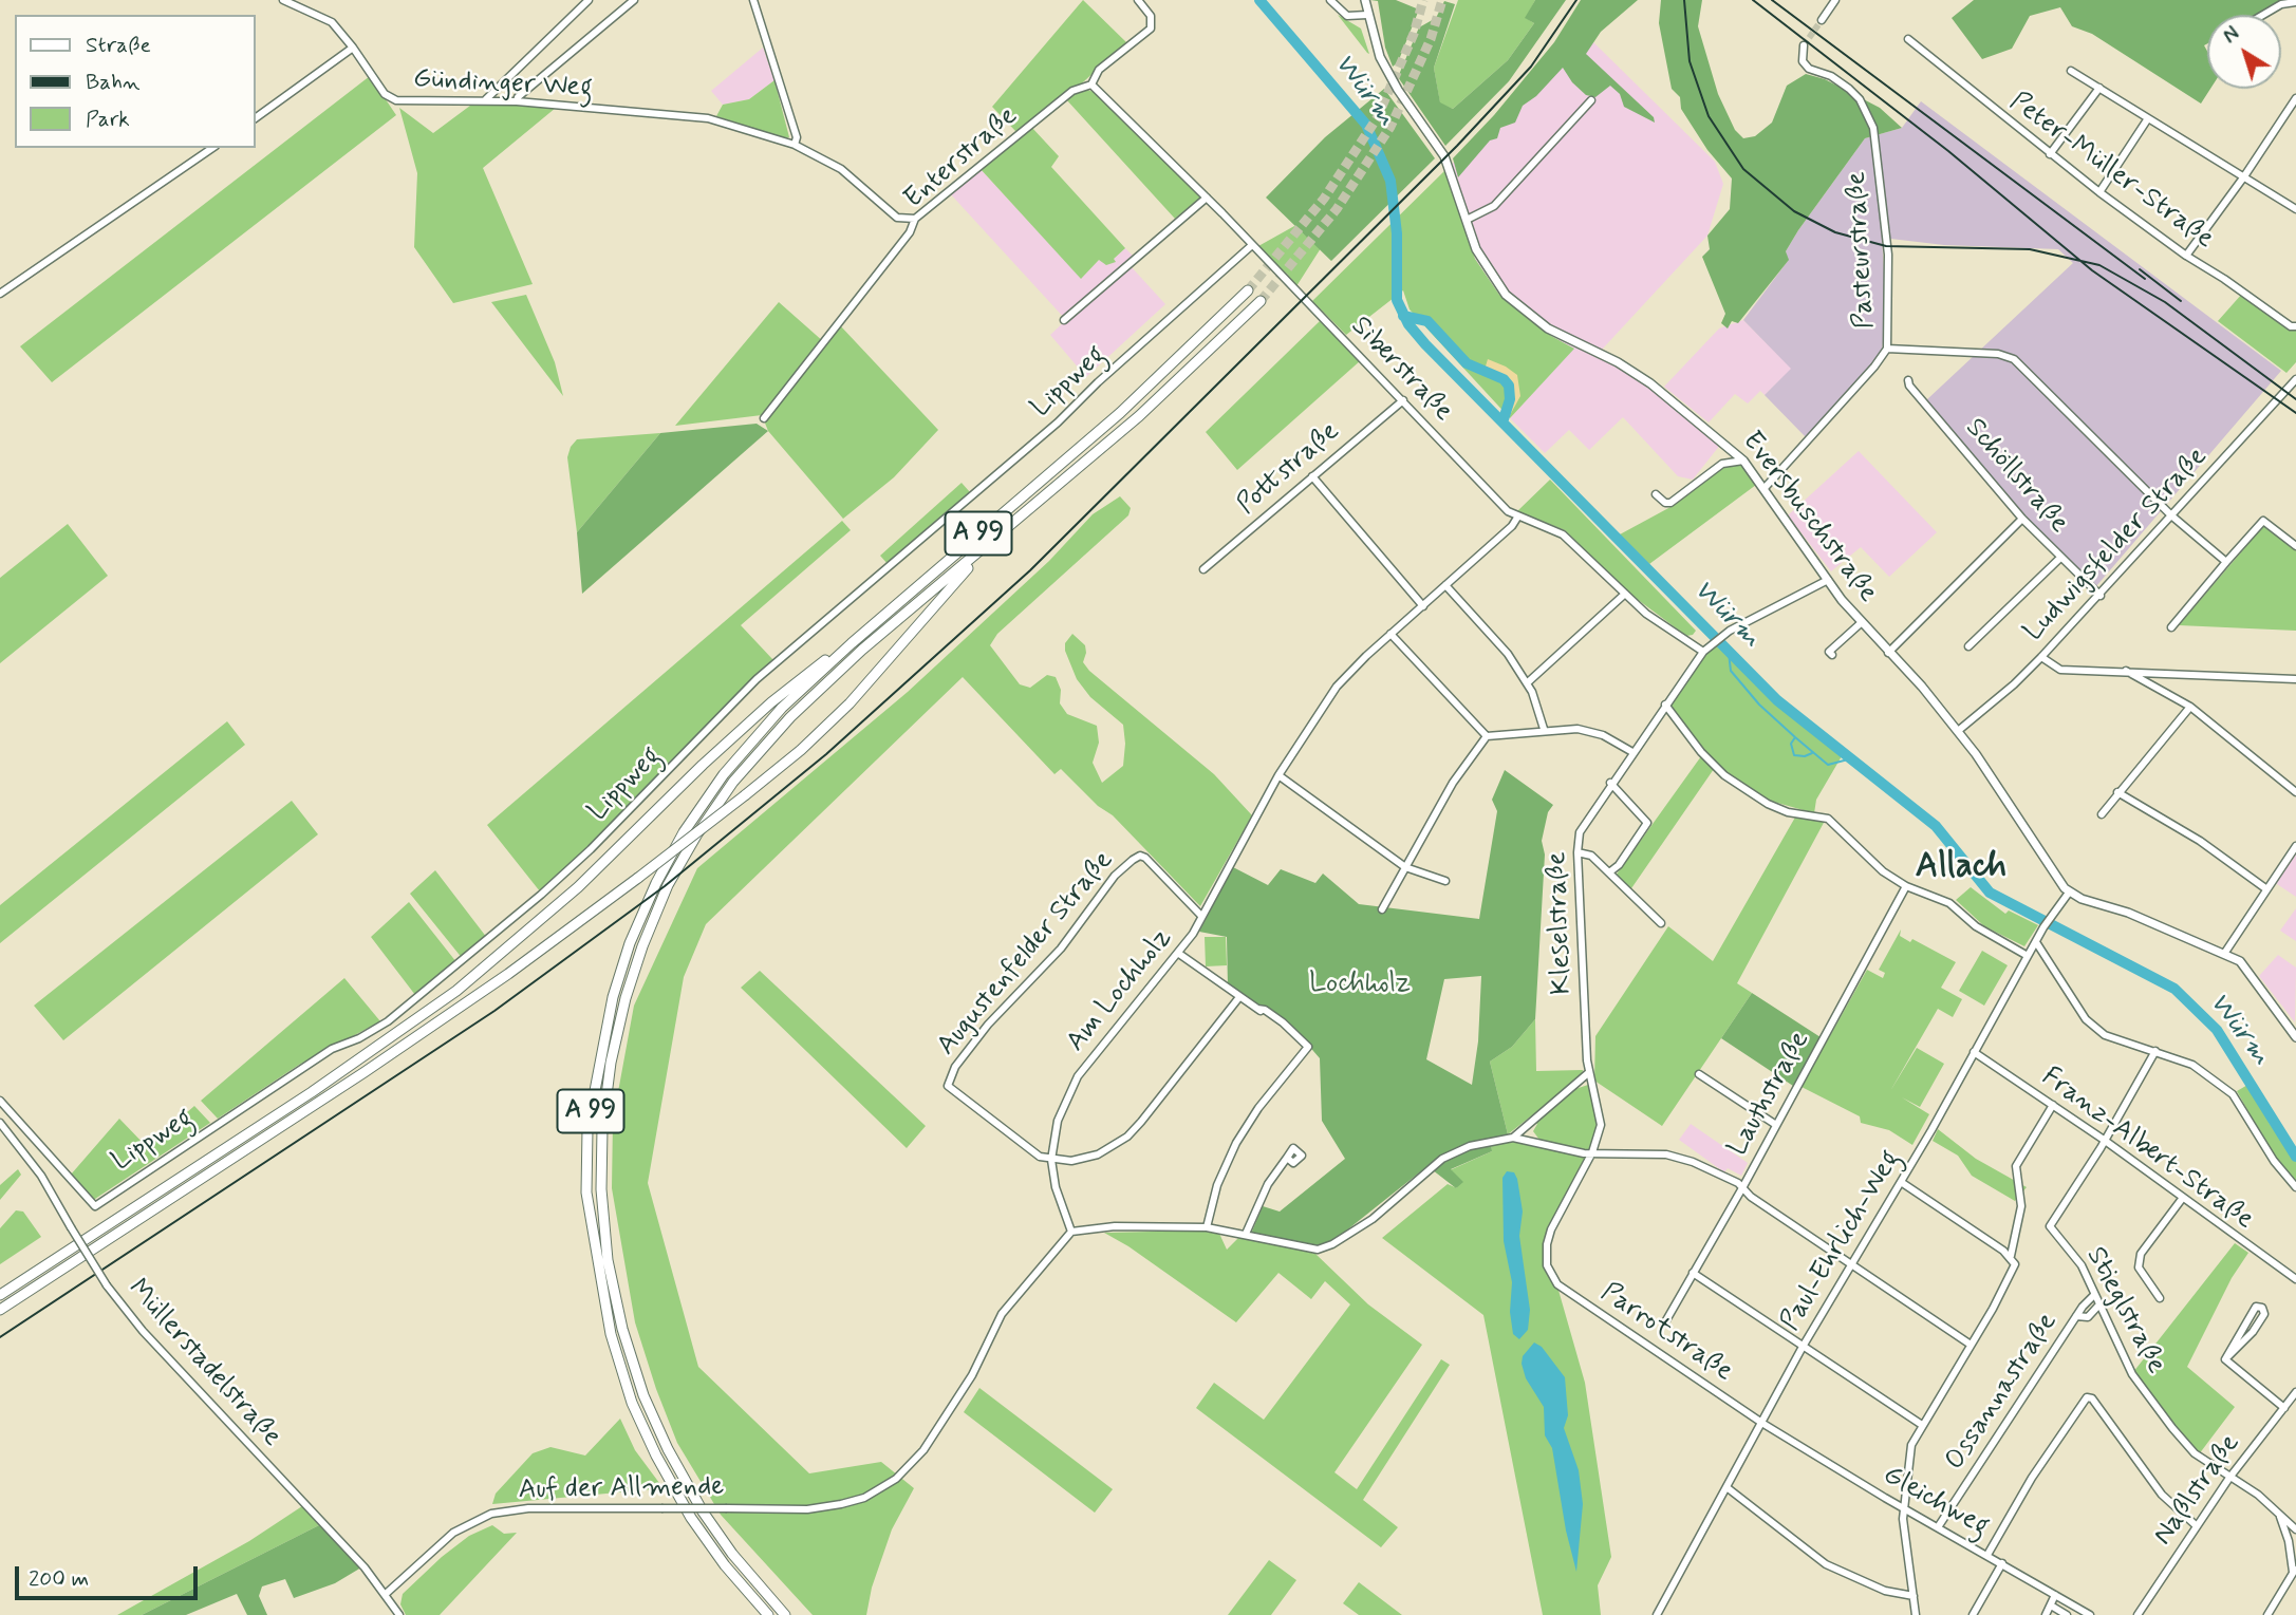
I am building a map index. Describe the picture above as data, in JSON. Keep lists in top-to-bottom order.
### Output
{
  "streets": {
    "highway": ["A 99"],
    "main road": ["Eversbuschstraße"],
    "street": [
      "Gündinger Weg",
      "Enterstraße",
      "Peter-Müller-Straße",
      "Pasteurstraße",
      "Siberstraße",
      "Lippweg",
      "Pottstraße",
      "Schöllstraße",
      "Ludwigsfelder Straße",
      "Kleselstraße",
      "Augustenfelder Straße",
      "Am Lochholz",
      "Lauthstraße",
      "Franz-Albert-Straße",
      "Paul-Ehrlich-Weg",
      "Stieglstraße",
      "Parrotstraße",
      "Müllerstadelstraße",
      "Ossannastraße",
      "Auf der Allmende",
      "Naßlstraße",
      "Gleichweg"
    ]
  },
  "crossings": [
    ["Gündinger Weg", "Enterstraße"],
    ["Enterstraße", "Siberstraße"],
    ["Pasteurstraße", "Eversbuschstraße"],
    ["Siberstraße", "Lippweg"],
    ["Siberstraße", "Pottstraße"],
    ["Siberstraße", "Kleselstraße"],
    ["Siberstraße", "Am Lochholz"],
    ["Schöllstraße", "Ludwigsfelder Straße"],
    ["Eversbuschstraße", "Ludwigsfelder Straße"],
    ["Eversbuschstraße", "Kleselstraße"],
    ["Eversbuschstraße", "Paul-Ehrlich-Weg"],
    ["Kleselstraße", "Parrotstraße"],
    ["Augustenfelder Straße", "Am Lochholz"],
    ["Am Lochholz", "Auf der Allmende"],
    ["Franz-Albert-Straße", "Paul-Ehrlich-Weg"],
    ["Franz-Albert-Straße", "Stieglstraße"],
    ["Paul-Ehrlich-Weg", "Parrotstraße"],
    ["Paul-Ehrlich-Weg", "Gleichweg"],
    ["Stieglstraße", "Ossannastraße"],
    ["Stieglstraße", "Naßlstraße"],
    ["Parrotstraße", "Gleichweg"],
    ["Müllerstadelstraße", "Auf der Allmende"],
    ["Ossannastraße", "Gleichweg"]
  ],
  "districts": ["Allach"],
  "water": ["Würm"],
  "parks": ["Lochholz"],
  "legend": ["Straße", "Bahn", "Park"],
  "scale_bar": "200 m",
  "north": "top left"
}
